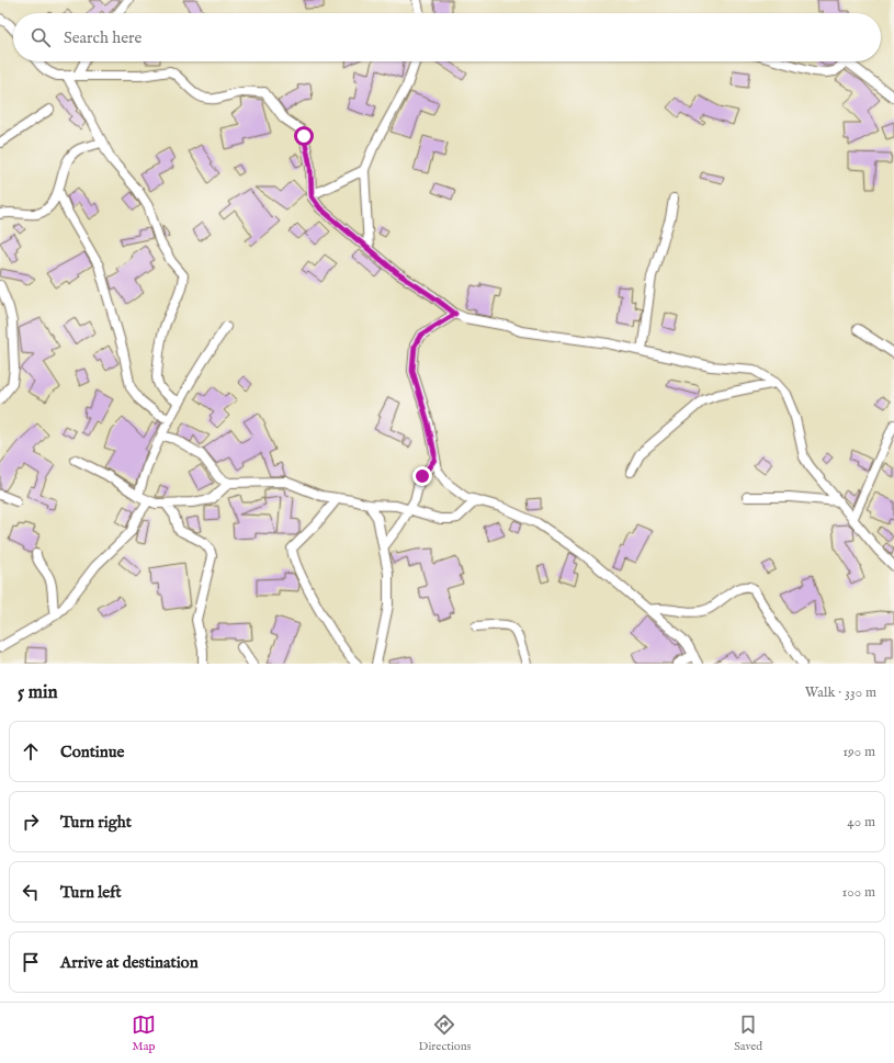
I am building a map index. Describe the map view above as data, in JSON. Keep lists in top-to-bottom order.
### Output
{
  "page": {
    "search": "Search here",
    "heading": ["5 min", "Walk · 330 m"],
    "list": [
      ["Continue", "190 m"],
      ["Turn right", "40 m"],
      ["Turn left", "100 m"],
      "Arrive at destination"
    ],
    "nav": ["Map", "Directions", "Saved"]
  }
}
